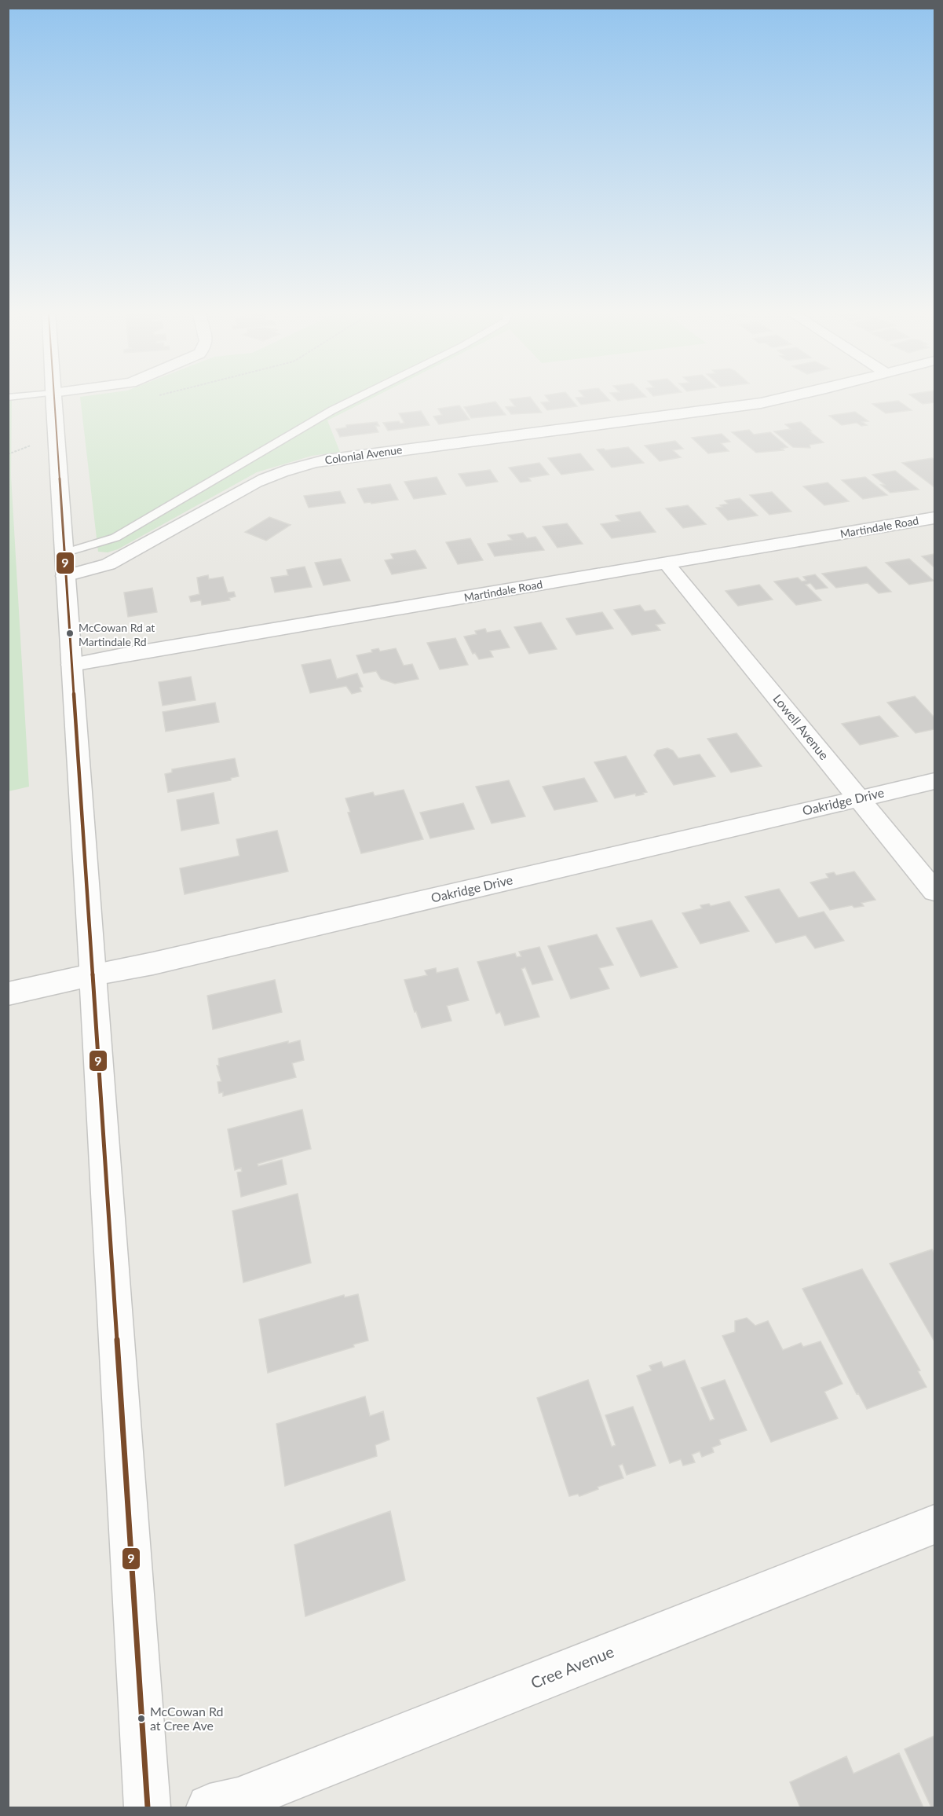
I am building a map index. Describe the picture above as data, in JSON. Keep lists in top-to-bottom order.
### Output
{
  "streets": {
    "street": [
      "Colonial Avenue",
      "Martindale Road",
      "Lowell Avenue",
      "Oakridge Drive",
      "Cree Avenue"
    ]
  },
  "crossings": [
    ["Martindale Road", "Lowell Avenue"],
    ["Lowell Avenue", "Oakridge Drive"]
  ],
  "places": ["McCowan Rd at Martindale Rd", "McCowan Rd at Cree Ave"],
  "lines": ["transit line 9"]
}
